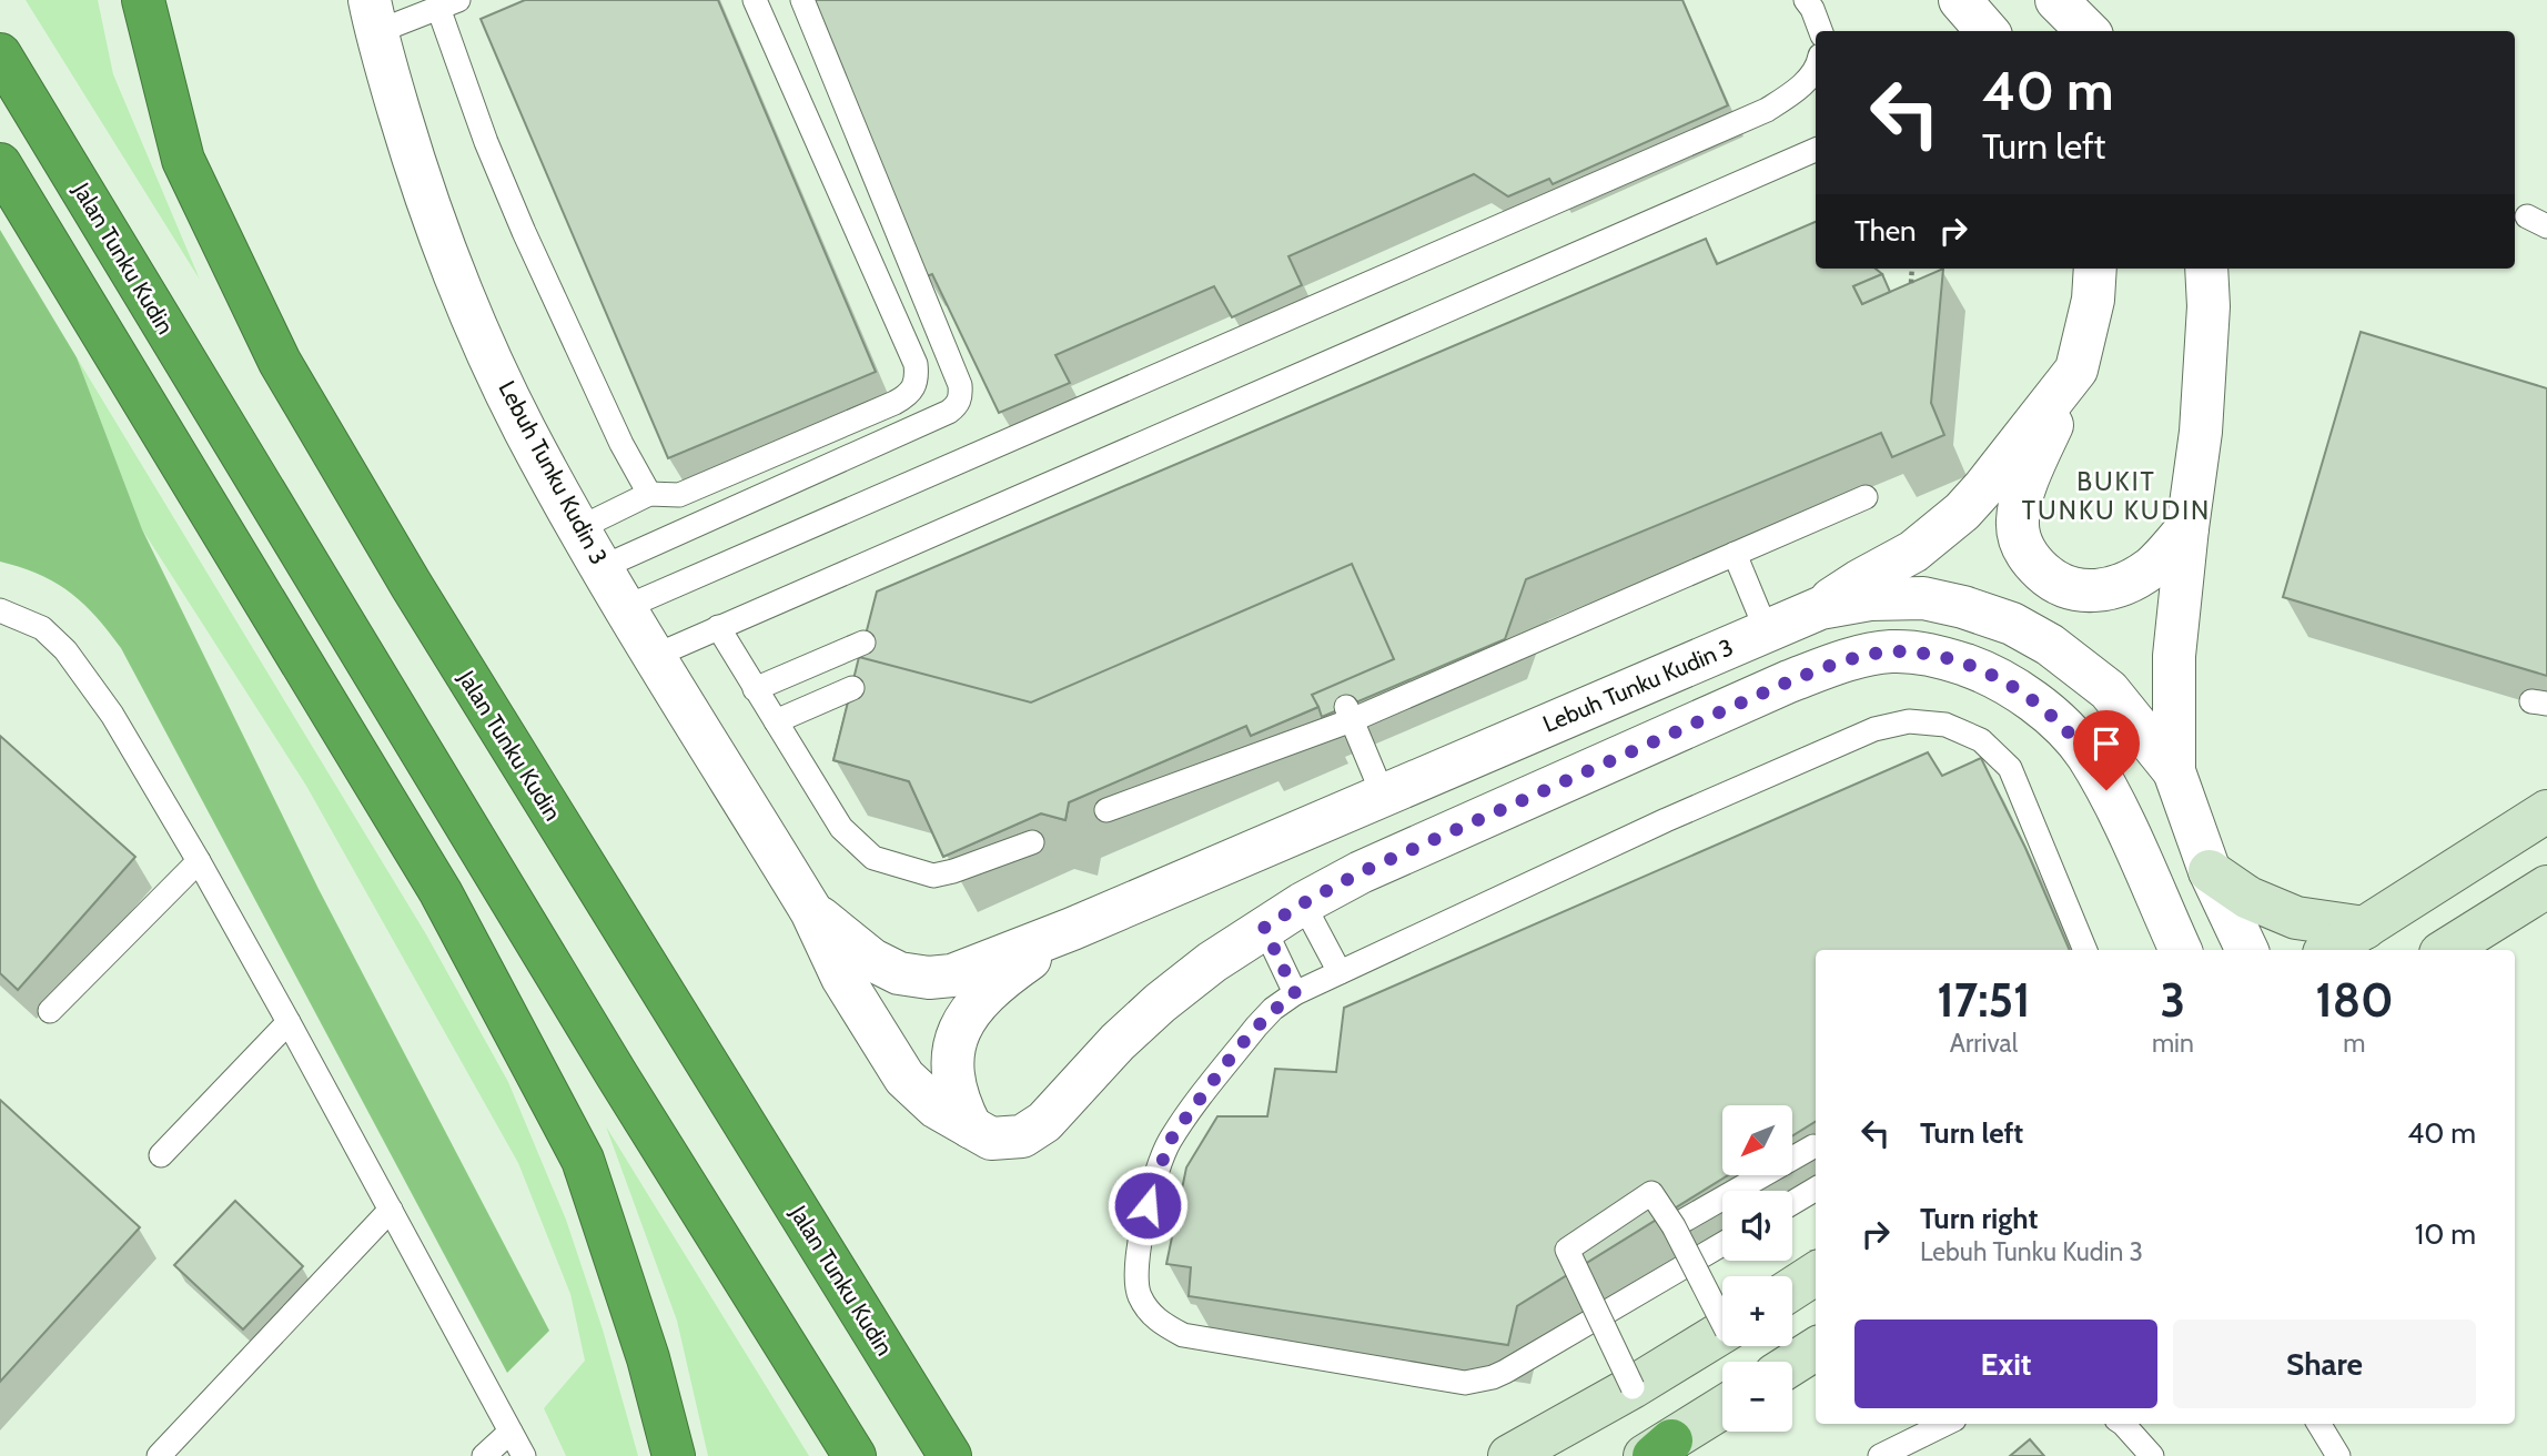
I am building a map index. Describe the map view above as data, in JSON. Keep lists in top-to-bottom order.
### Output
{
  "streets": {
    "highway": ["Jalan Tunku Kudin"],
    "street": ["Lebuh Tunku Kudin 3"]
  },
  "districts": ["BUKIT TUNKU KUDIN"],
  "north": "bottom left",
  "page": {
    "turn": ["40 m", "Turn left"],
    "then": "Then",
    "eta": [
      "17:51",
      "Arrival",
      "3",
      "min",
      "180",
      "m"
    ],
    "list": [
      {
        "name": "Turn left",
        "value": "40 m"
      },
      {
        "name": "Turn right",
        "note": "Lebuh Tunku Kudin 3",
        "value": "10 m"
      }
    ],
    "map_buttons": ["+", "−"],
    "buttons": ["Exit", "Share"]
  }
}
